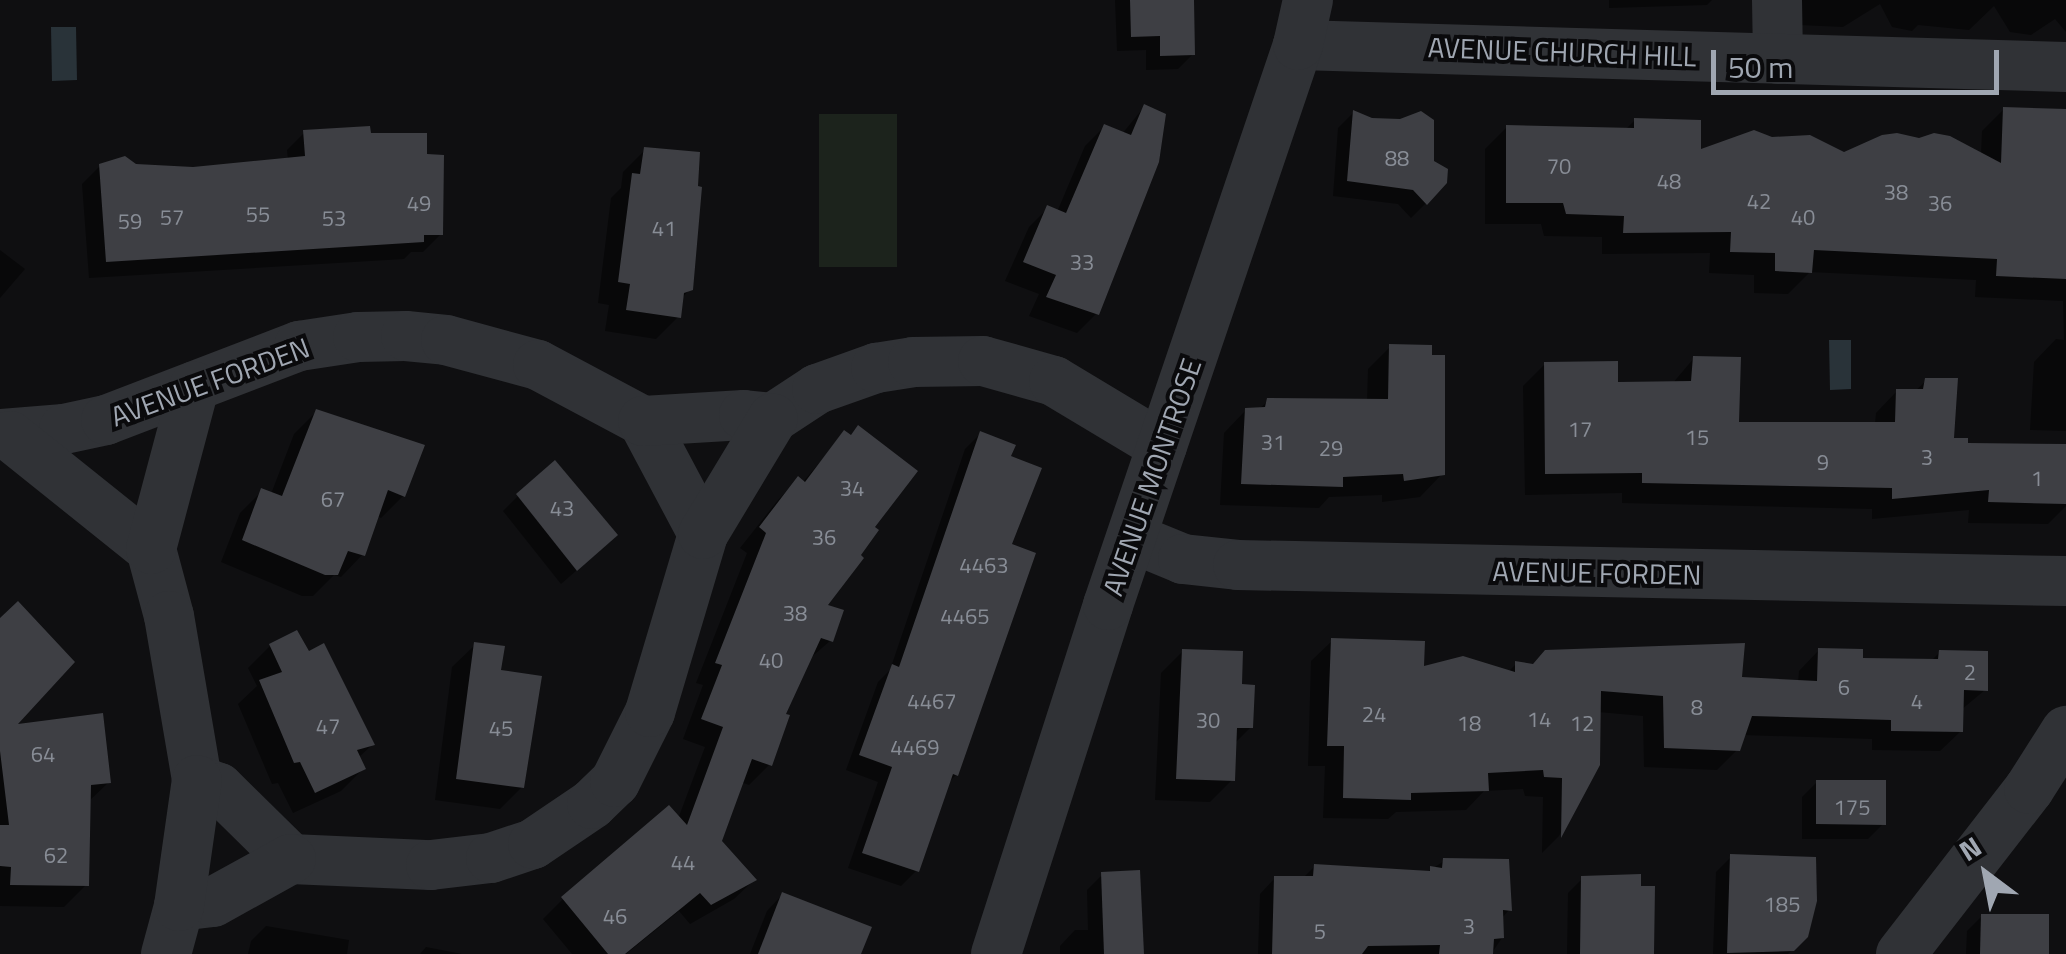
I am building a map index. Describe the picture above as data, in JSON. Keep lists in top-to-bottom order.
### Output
{
  "streets": {
    "street": ["AVENUE CHURCH HILL", "AVENUE FORDEN", "AVENUE MONTROSE"]
  },
  "crossings": [
    ["AVENUE CHURCH HILL", "AVENUE MONTROSE"],
    ["AVENUE FORDEN", "AVENUE MONTROSE"]
  ],
  "house_numbers": [
    "88",
    "70",
    "48",
    "38",
    "42",
    "49",
    "36",
    "55",
    "57",
    "40",
    "53",
    "59",
    "41",
    "33",
    "17",
    "15",
    "31",
    "29",
    "3",
    "9",
    "1",
    "34",
    "67",
    "43",
    "36",
    "4463",
    "38",
    "4465",
    "40",
    "2",
    "6",
    "4467",
    "4",
    "8",
    "24",
    "14",
    "30",
    "18",
    "12",
    "47",
    "45",
    "4469",
    "64",
    "175",
    "62",
    "44",
    "185",
    "46",
    "3",
    "5"
  ],
  "scale_bar": "50 m",
  "north": "top left"
}
